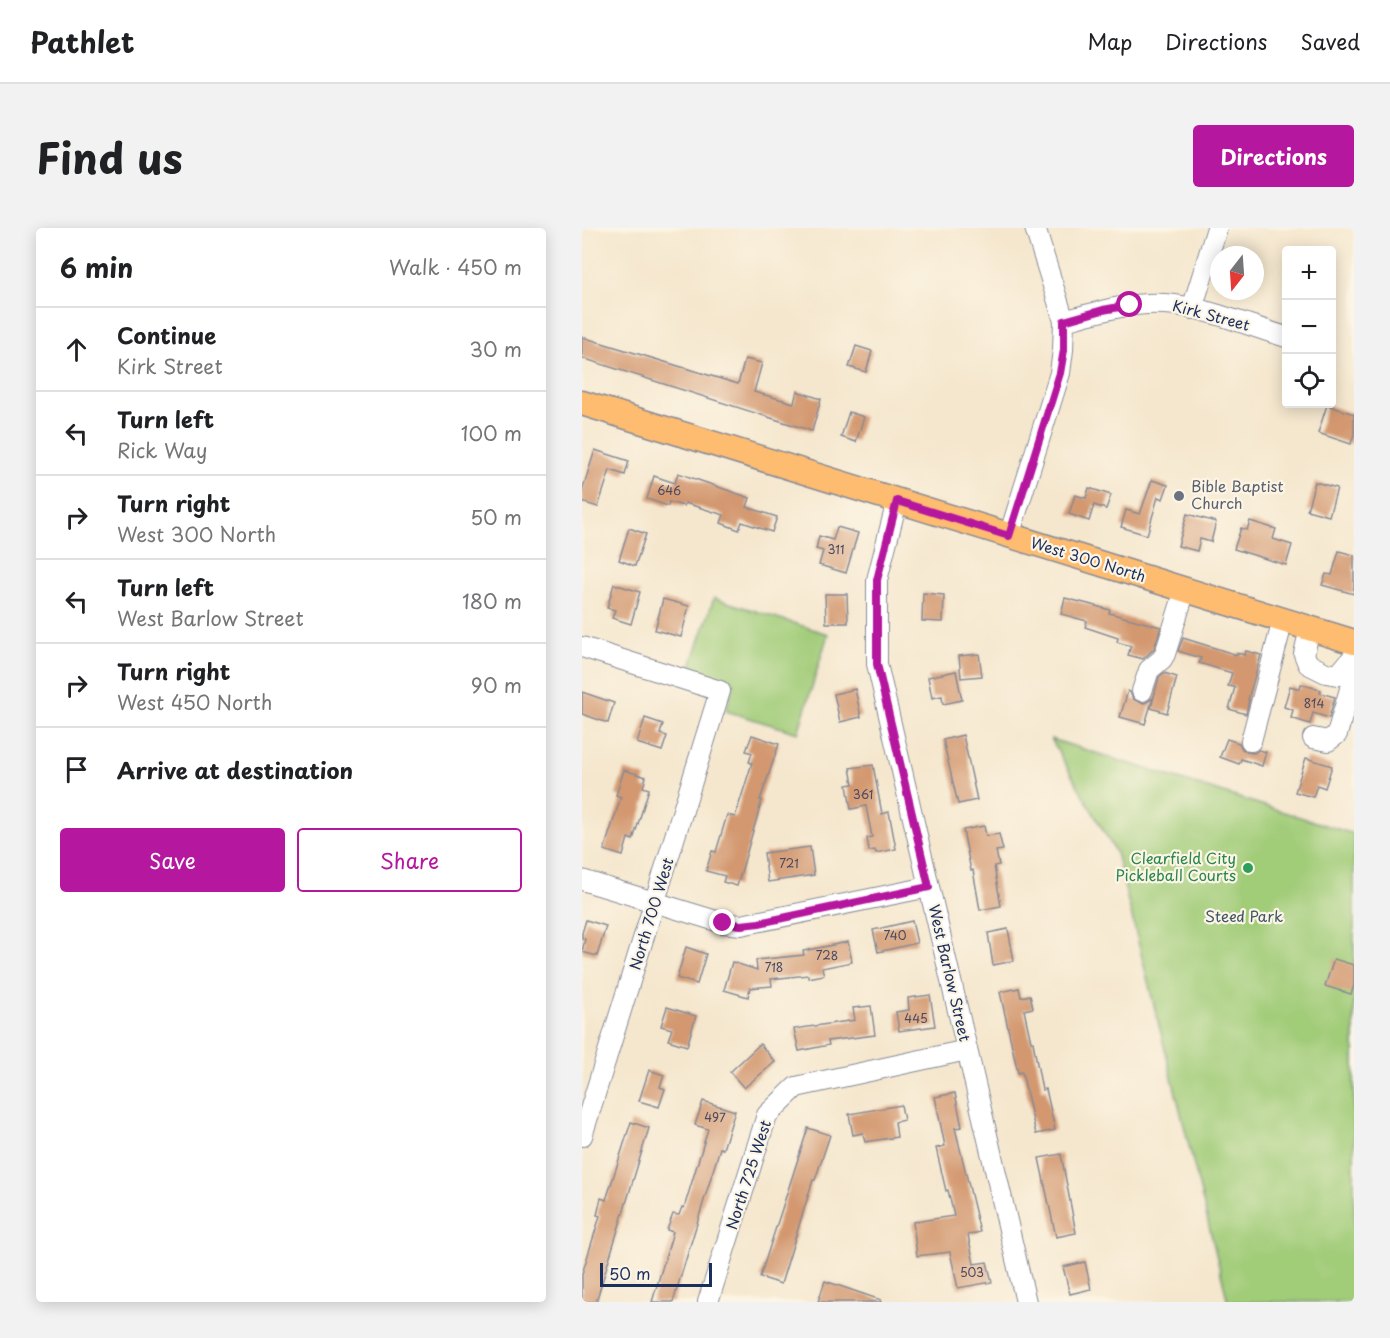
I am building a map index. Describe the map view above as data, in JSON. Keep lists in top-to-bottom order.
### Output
{
  "streets": {
    "main road": ["West 300 North"],
    "street": [
      "Kirk Street",
      "North 700 West",
      "West Barlow Street",
      "North 725 West"
    ]
  },
  "crossings": [
    ["West 300 North", "West Barlow Street"],
    ["West Barlow Street", "North 725 West"]
  ],
  "parks": ["Steed Park"],
  "places": ["Bible Baptist Church", "Clearfield City Pickleball Courts"],
  "house_numbers": [
    "646",
    "311",
    "814",
    "361",
    "721",
    "740",
    "728",
    "718",
    "445",
    "497",
    "503"
  ],
  "scale_bar": "50 m",
  "north": "bottom",
  "page": {
    "header": "Pathlet",
    "nav": ["Map", "Directions", "Saved"],
    "title": "Find us",
    "buttons": [
      "Directions",
      ["Save", "Share"]
    ],
    "heading": ["6 min", "Walk · 450 m"],
    "map_buttons": ["+", "−"],
    "list": [
      ["Continue", "Kirk Street", "30 m"],
      ["Turn left", "Rick Way", "100 m"],
      ["Turn right", "West 300 North", "50 m"],
      ["Turn left", "West Barlow Street", "180 m"],
      ["Turn right", "West 450 North", "90 m"],
      "Arrive at destination"
    ],
    "scale": "50 m"
  }
}
